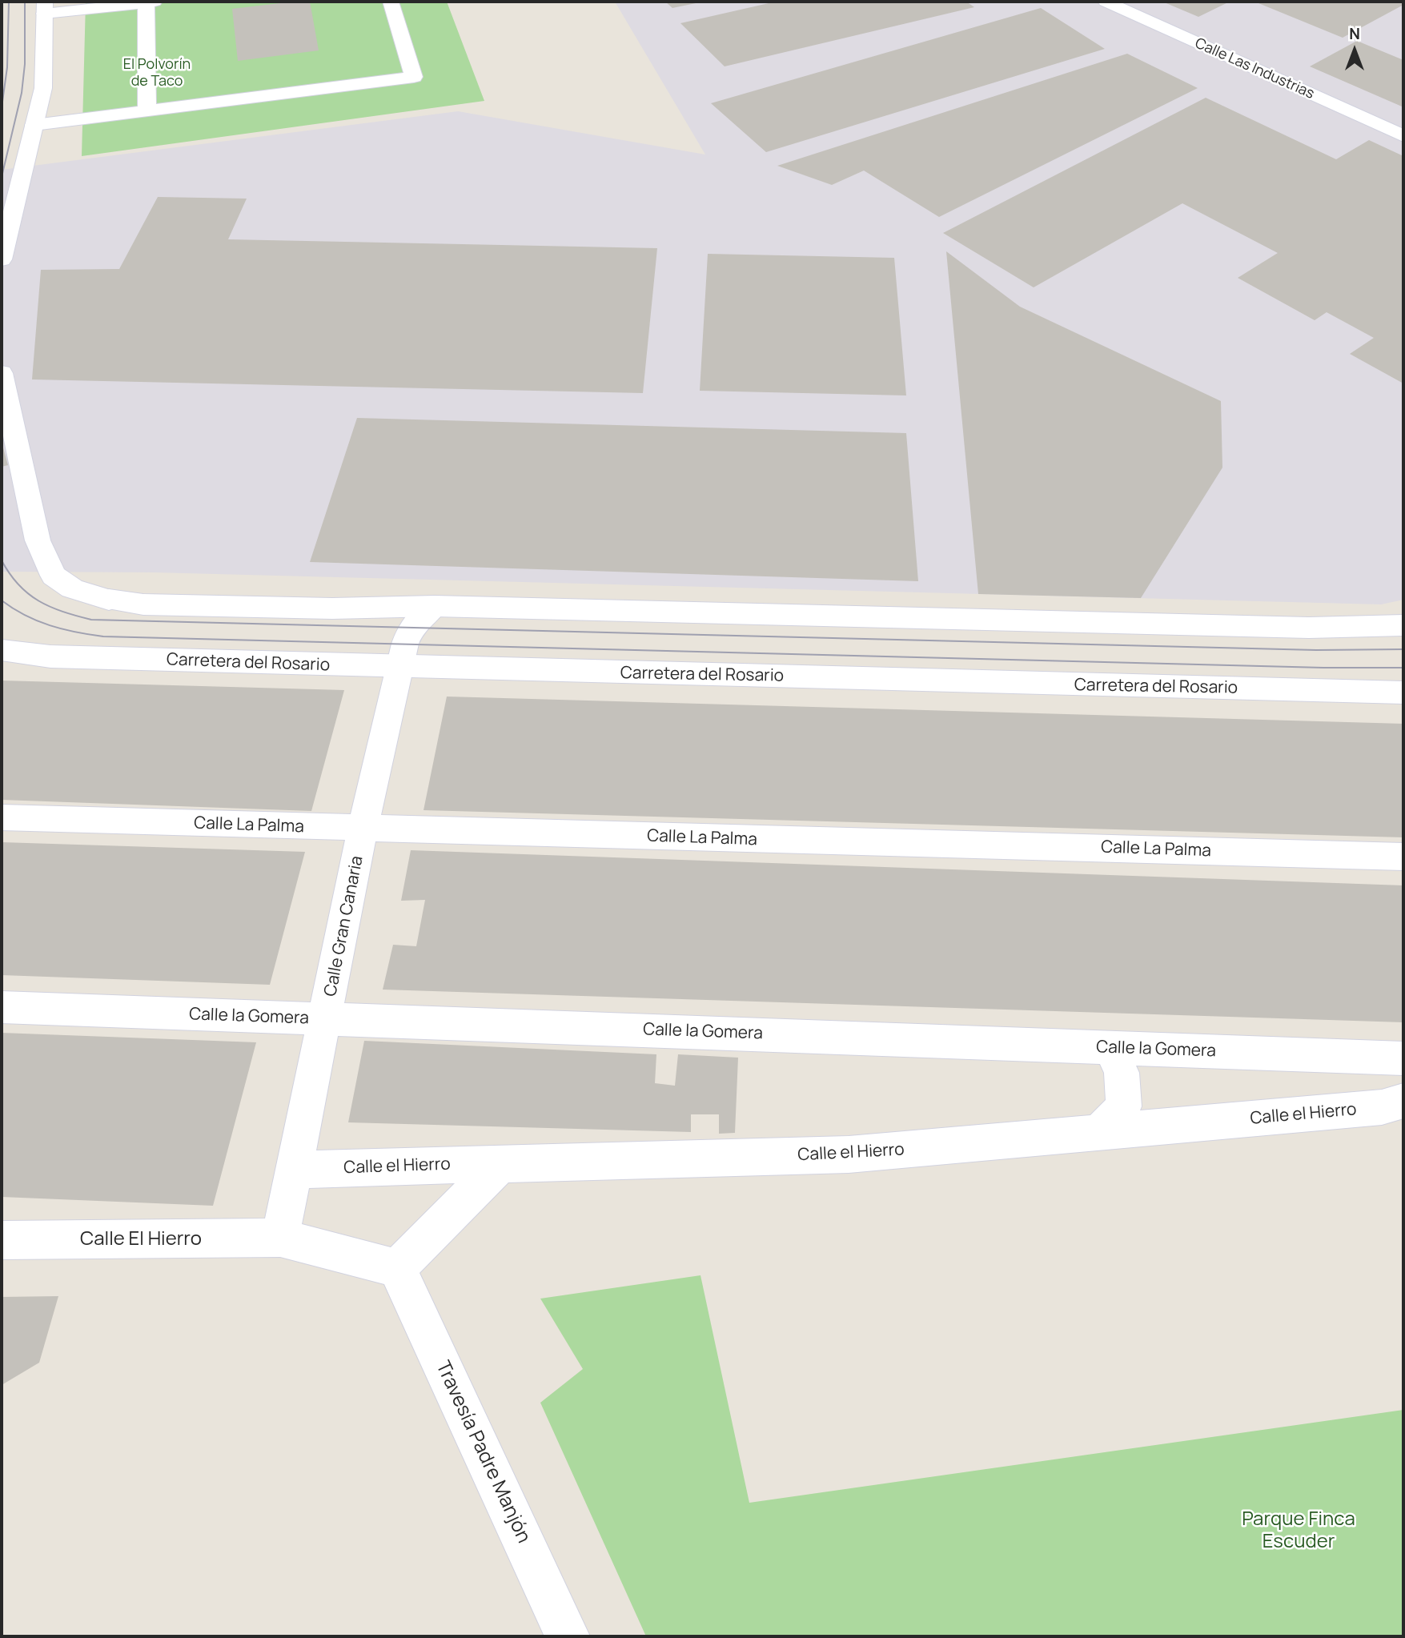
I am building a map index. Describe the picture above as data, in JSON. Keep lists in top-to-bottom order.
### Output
{
  "streets": {
    "street": [
      "Calle Las Industrias",
      "Carretera del Rosario",
      "Calle La Palma",
      "Calle Gran Canaria",
      "Calle la Gomera",
      "Calle el Hierro",
      "Calle El Hierro",
      "Travesía Padre Manjón"
    ]
  },
  "crossings": [
    ["Carretera del Rosario", "Calle Gran Canaria"],
    ["Calle La Palma", "Calle Gran Canaria"],
    ["Calle Gran Canaria", "Calle la Gomera"],
    ["Calle Gran Canaria", "Calle el Hierro"],
    ["Calle Gran Canaria", "Calle El Hierro"]
  ],
  "parks": ["El Polvorín de Taco", "Parque Finca Escuder"],
  "north": "top"
}
